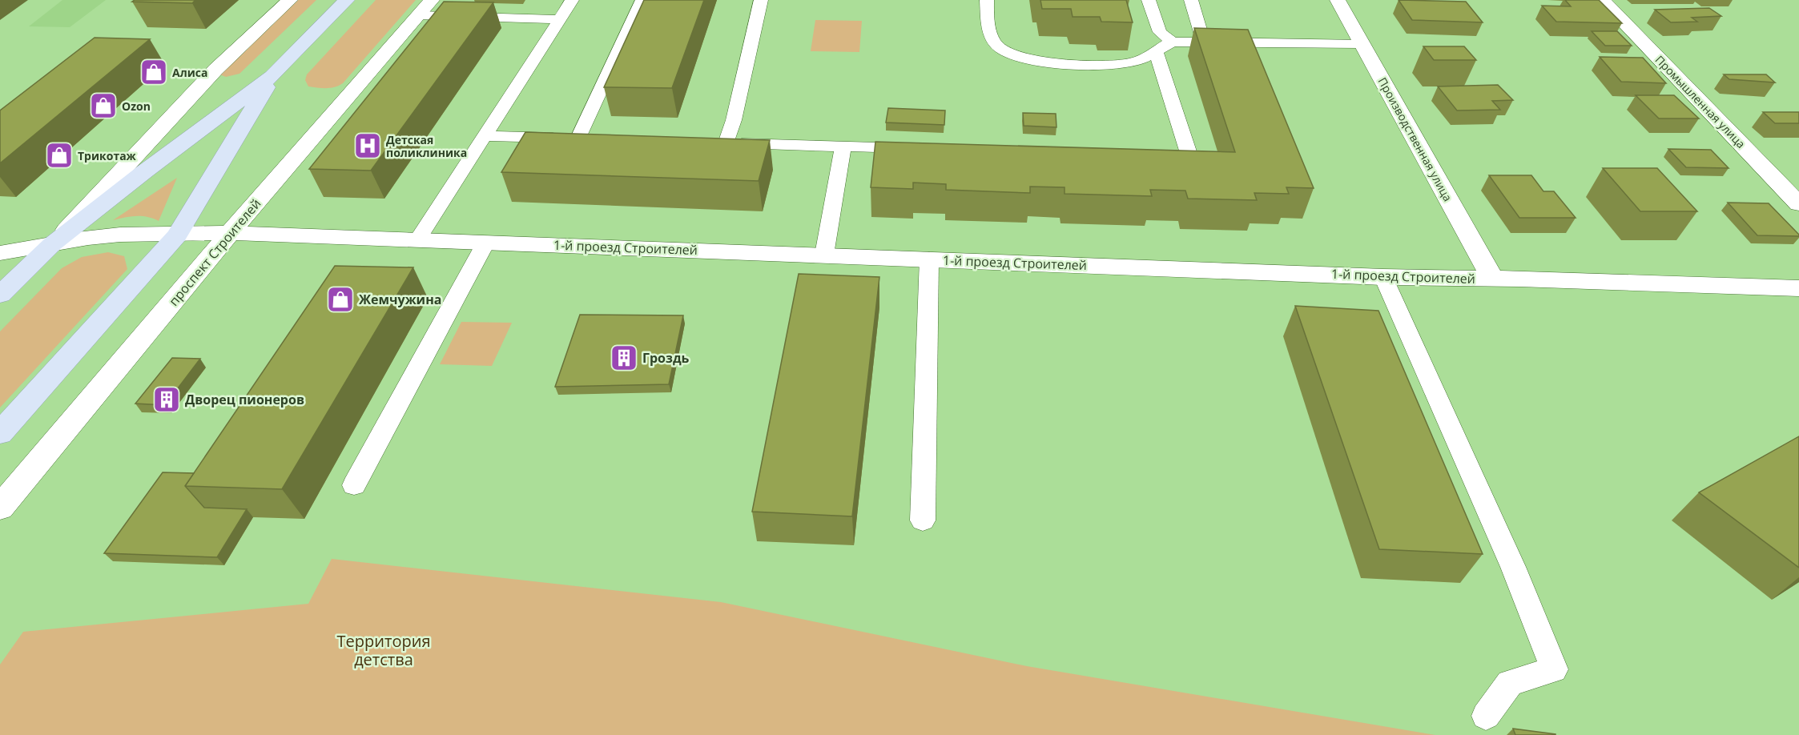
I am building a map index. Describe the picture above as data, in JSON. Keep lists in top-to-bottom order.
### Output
{
  "streets": {
    "street": [
      "Промышленная улица",
      "Производственная улица",
      "1-й проезд Строителей",
      "проспект Строителей"
    ]
  },
  "crossings": [
    ["Производственная улица", "1-й проезд Строителей"],
    ["1-й проезд Строителей", "проспект Строителей"]
  ],
  "parks": ["Территория детства"],
  "places": {
    "shop": [
      "Алиса",
      "Ozon",
      "Трикотаж",
      "Жемчужина"
    ],
    "hospital": ["Детская поликлиника"],
    "building": ["Гроздь", "Дворец пионеров"]
  }
}
